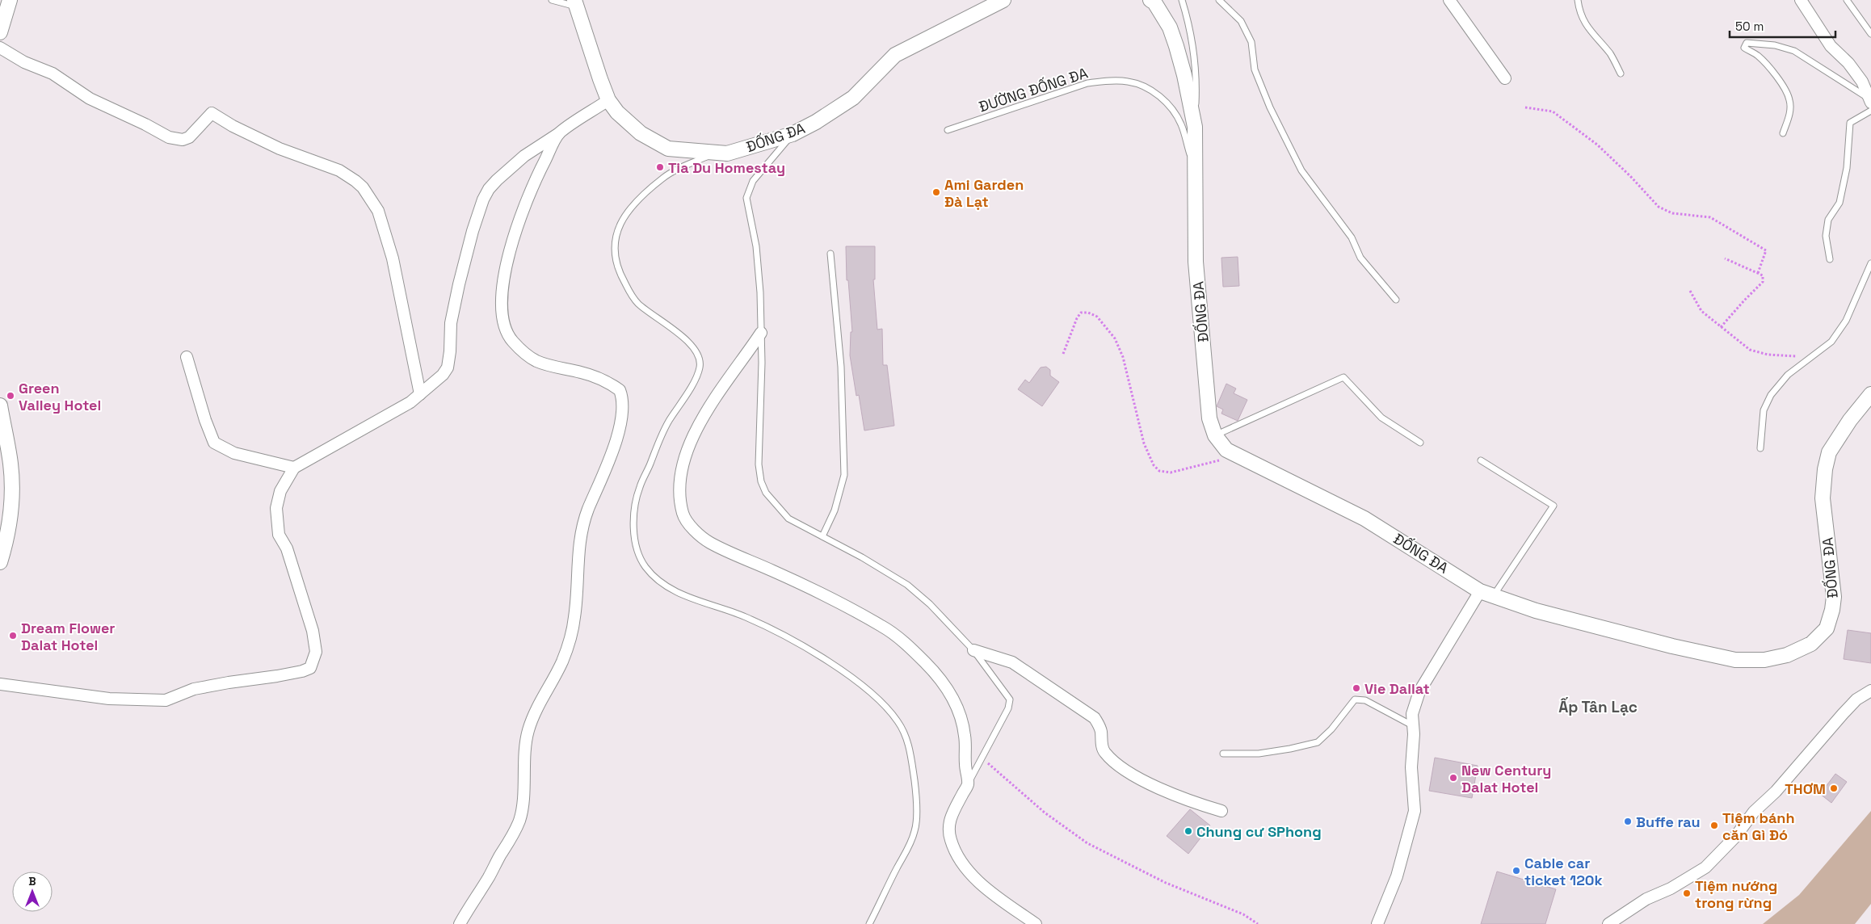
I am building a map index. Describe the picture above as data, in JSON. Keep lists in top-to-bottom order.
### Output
{
  "streets": {
    "street": ["ĐỐNG ĐA"],
    "lane": ["ĐƯỜNG ĐỐNG ĐA"]
  },
  "crossings": [
    ["ĐƯỜNG ĐỐNG ĐA", "ĐỐNG ĐA"]
  ],
  "districts": ["Ấp Tân Lạc"],
  "places": [
    "Tia Du Homestay",
    "Ami Garden Đà Lạt",
    "Green Valley Hotel",
    "Dream Flower Dalat Hotel",
    "Vie Dallat",
    "New Century Dalat Hotel",
    "THƠM",
    "Buffe rau",
    "Tiệm bánh căn Gì Đó",
    "Chung cư SPhong",
    "Cable car ticket 120k",
    "Tiệm nướng trong rừng"
  ],
  "scale_bar": "50 m",
  "north": "top"
}
